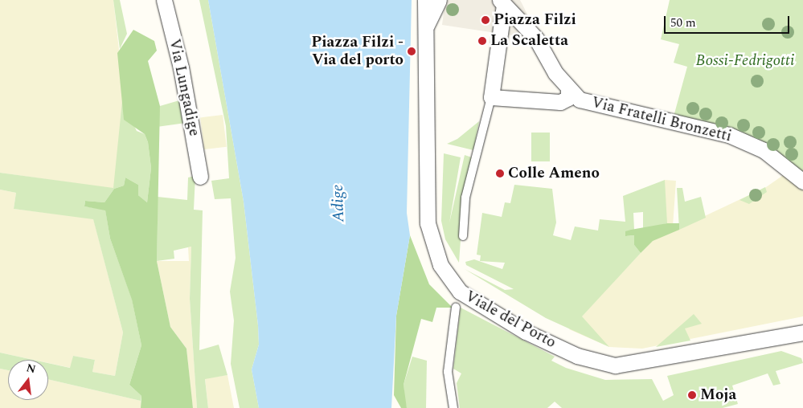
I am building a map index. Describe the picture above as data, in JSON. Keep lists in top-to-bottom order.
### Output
{
  "streets": {
    "street": ["Via Lungadige", "Via Fratelli Bronzetti", "Viale del Porto"]
  },
  "water": ["Adige"],
  "parks": ["Bossi-Fedrigotti"],
  "places": [
    "Piazza Filzi",
    "La Scaletta",
    "Piazza Filzi - Via del porto",
    "Colle Ameno",
    "Moja"
  ],
  "scale_bar": "50 m",
  "north": "top"
}
